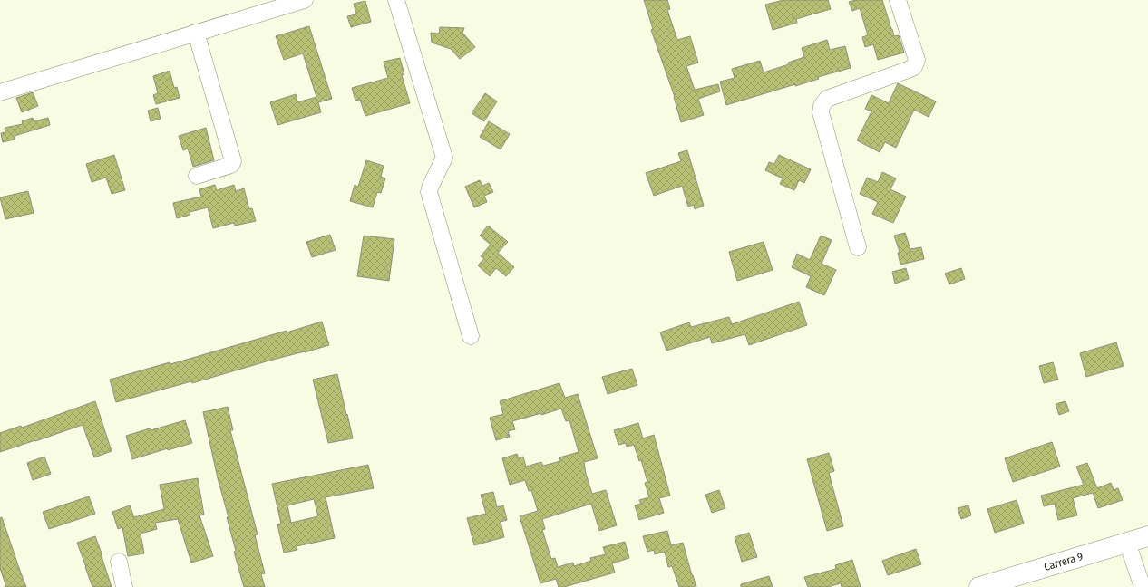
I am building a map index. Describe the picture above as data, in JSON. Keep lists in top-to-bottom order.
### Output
{
  "streets": {
    "main road": ["Carrera 9"]
  }
}
